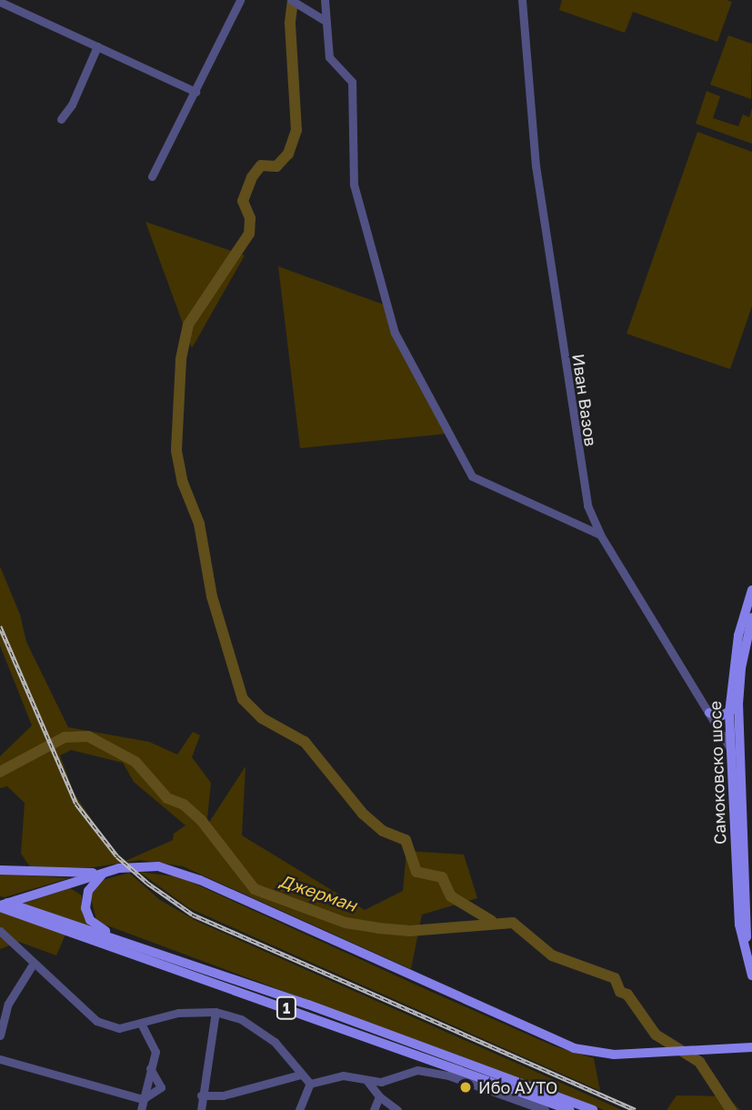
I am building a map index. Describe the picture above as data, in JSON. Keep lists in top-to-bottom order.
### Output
{
  "streets": {
    "main road": ["Самоковско шосе", "1"],
    "street": ["Иван Вазов"]
  },
  "crossings": [
    ["Иван Вазов", "Самоковско шосе"]
  ],
  "water": ["Джерман"],
  "places": ["Ибо АУТО"]
}
